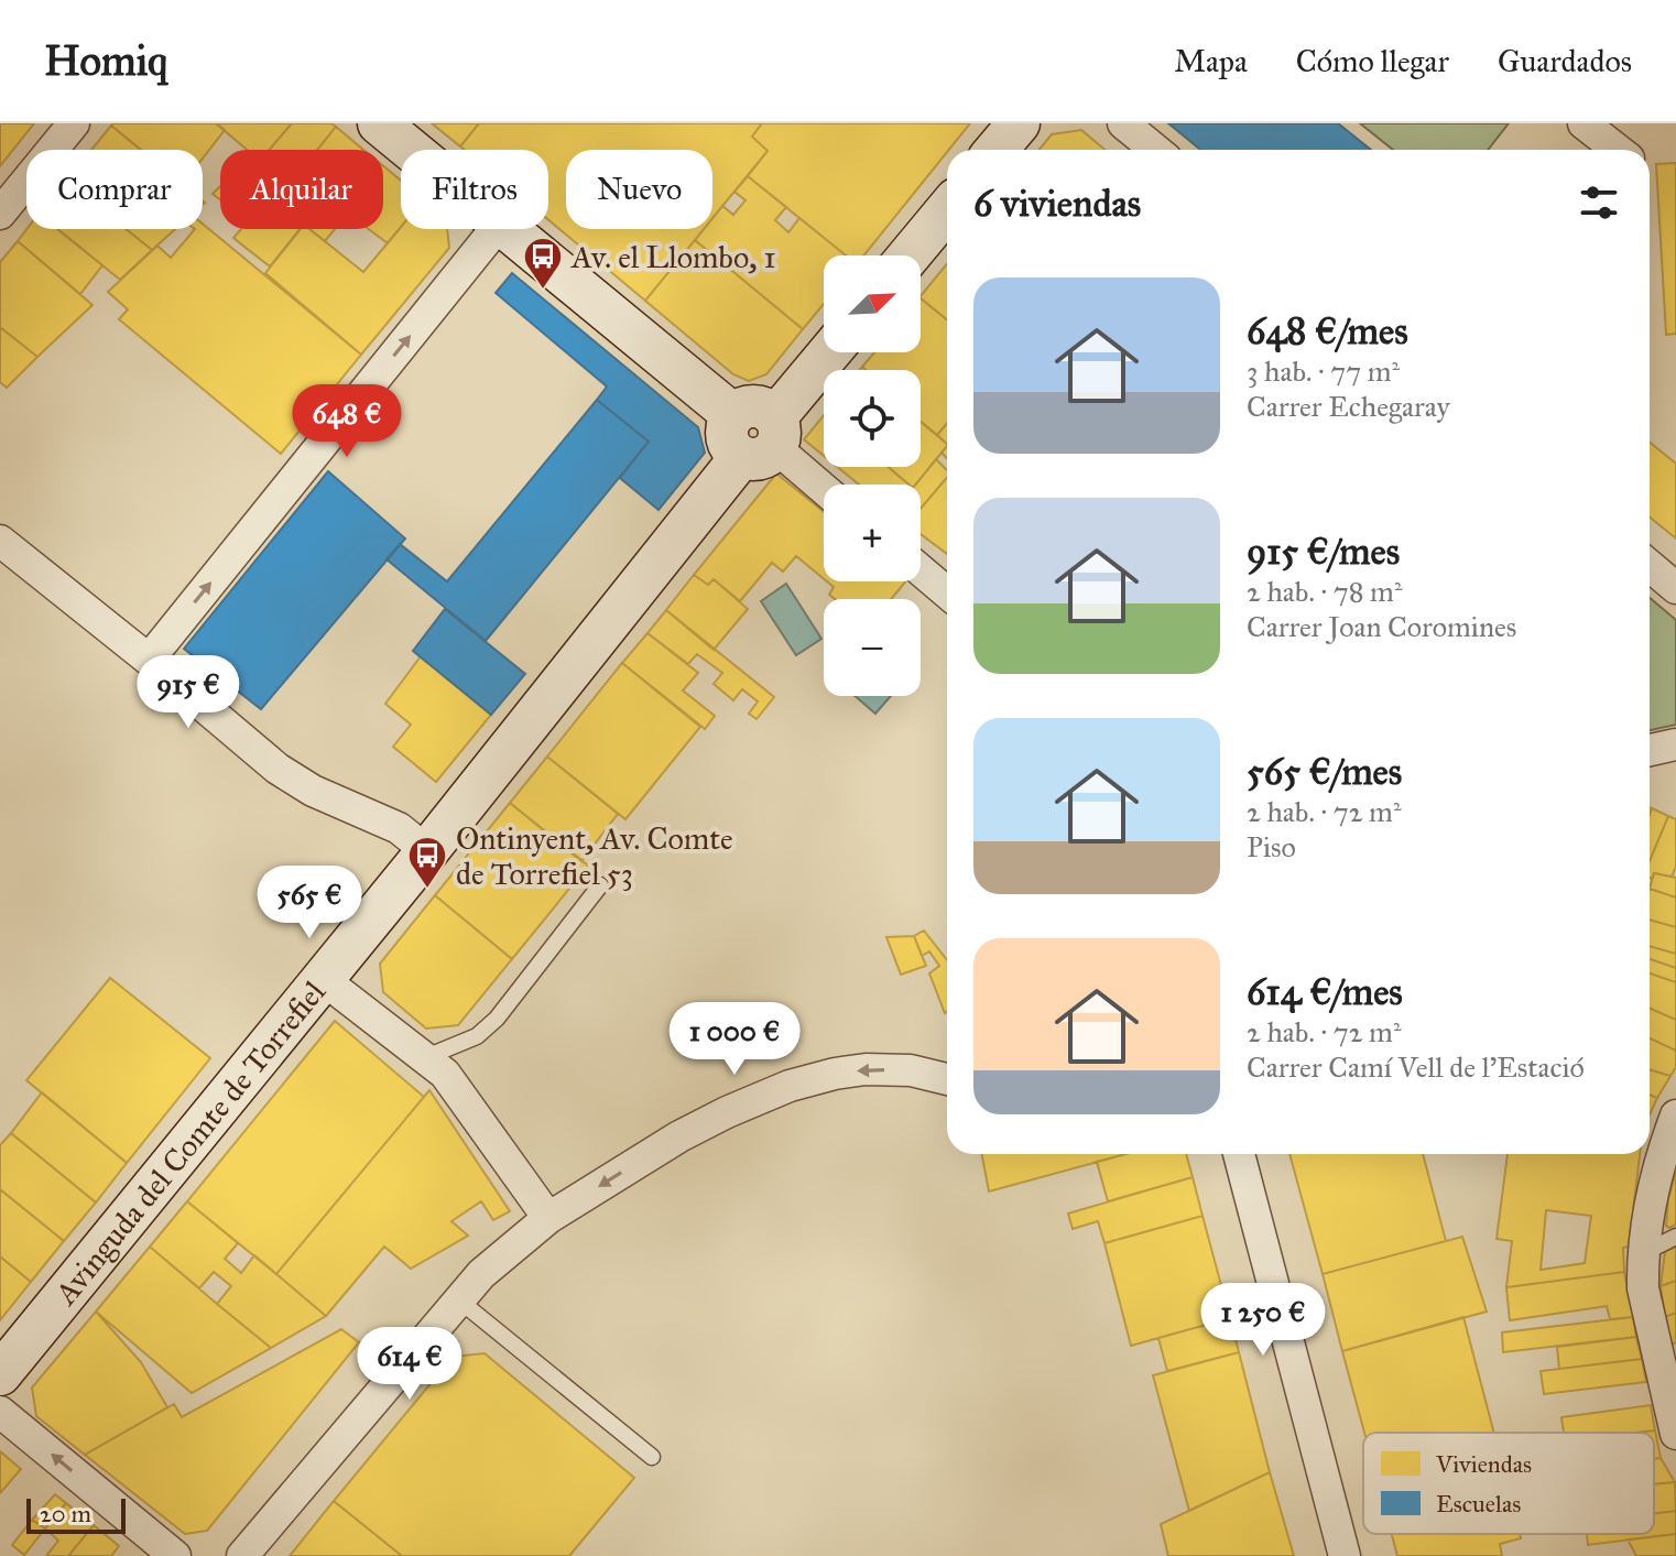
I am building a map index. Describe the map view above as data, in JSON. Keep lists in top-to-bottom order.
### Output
{
  "streets": {
    "street": ["Avinguda del Comte de Torrefiel"]
  },
  "places": {
    "bus stop": ["Av. el Llombo, 1", "Ontinyent, Av. Comte de Torrefiel 53"]
  },
  "legend": ["Viviendas", "Escuelas"],
  "scale_bar": "20 m",
  "north": "top right",
  "page": {
    "header": "Homiq",
    "nav": ["Mapa", "Cómo llegar", "Guardados"],
    "chip": [
      "Comprar",
      "Alquilar",
      "Filtros",
      "Nuevo"
    ],
    "heading": "6 viviendas",
    "map_buttons": ["+", "−"],
    "list": [
      {
        "name": "648 €/mes",
        "note": "3 hab. · 77 m² · Carrer Echegaray"
      },
      {
        "name": "915 €/mes",
        "note": "2 hab. · 78 m² · Carrer Joan Coromines"
      },
      {
        "name": "565 €/mes",
        "note": "2 hab. · 72 m² · Piso"
      },
      {
        "name": "614 €/mes",
        "note": "2 hab. · 72 m² · Carrer Camí Vell de l'Estació"
      }
    ],
    "price": [
      "648 €",
      "915 €",
      "565 €",
      "1 000 €",
      "1 250 €",
      "614 €"
    ],
    "scale": "20 m"
  }
}
